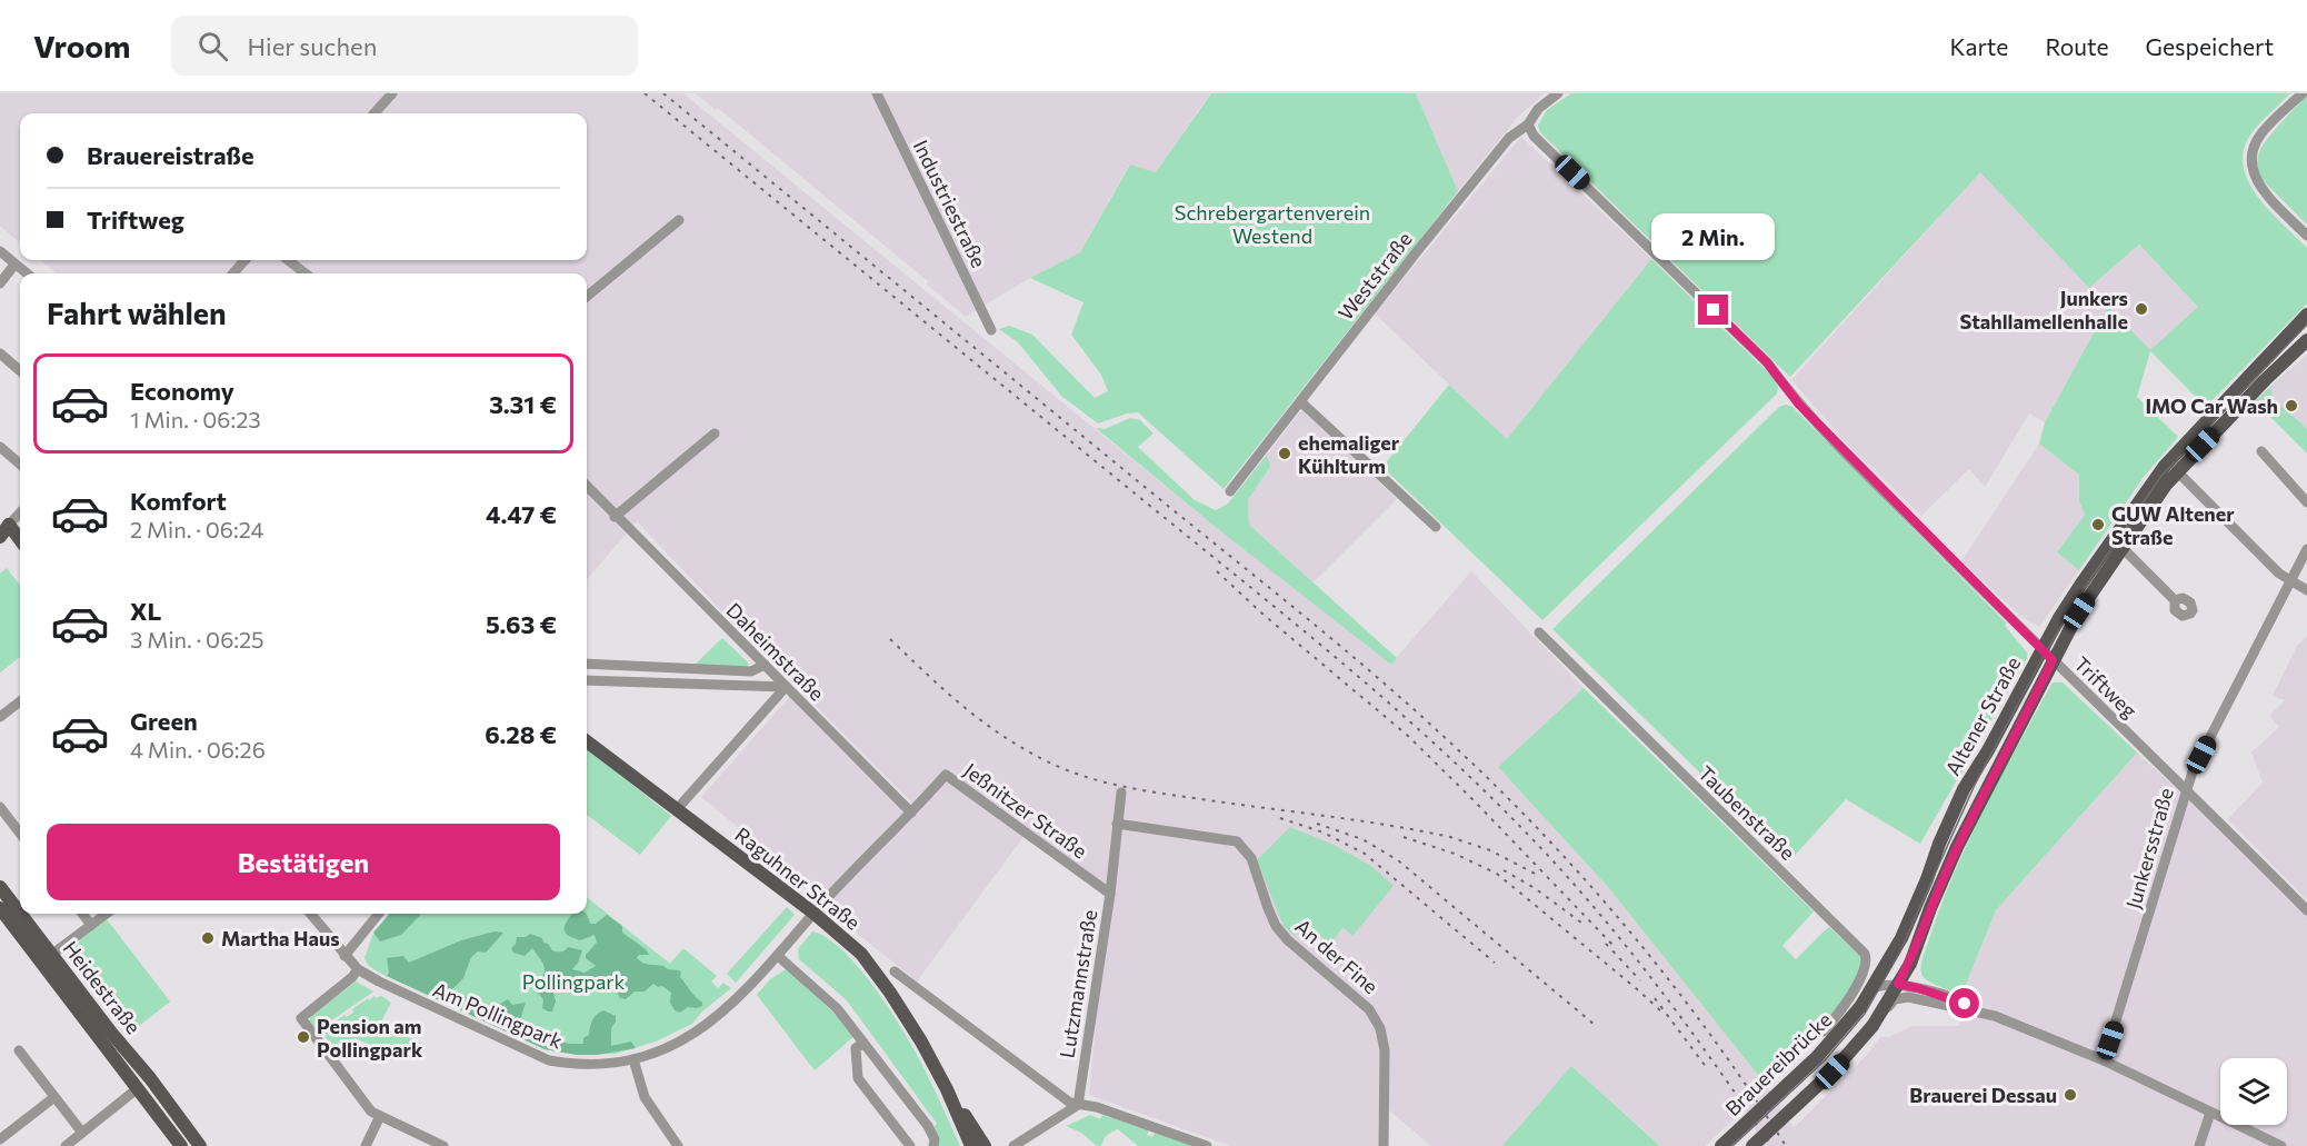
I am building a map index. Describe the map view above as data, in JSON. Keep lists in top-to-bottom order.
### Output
{
  "streets": {
    "main road": [
      "Altener Straße",
      "Raguhner Straße",
      "Heidestraße",
      "Brauereibrücke"
    ],
    "street": [
      "Industriestraße",
      "Weststraße",
      "Daheimstraße",
      "Triftweg",
      "Jeßnitzer Straße",
      "Taubenstraße",
      "Junkersstraße",
      "An der Fine",
      "Lutzmannstraße",
      "Am Pollingpark"
    ]
  },
  "crossings": [
    ["Weststraße", "Triftweg"],
    ["Daheimstraße", "Jeßnitzer Straße"],
    ["Triftweg", "Altener Straße"],
    ["Triftweg", "Junkersstraße"],
    ["Altener Straße", "Brauereibrücke"],
    ["Jeßnitzer Straße", "Raguhner Straße"],
    ["Jeßnitzer Straße", "Lutzmannstraße"],
    ["Jeßnitzer Straße", "Am Pollingpark"],
    ["Raguhner Straße", "Am Pollingpark"],
    ["An der Fine", "Lutzmannstraße"]
  ],
  "parks": ["Schrebergartenverein Westend", "Pollingpark"],
  "places": [
    "Junkers Stahllamellenhalle",
    "IMO Car Wash",
    "ehemaliger Kühlturm",
    "GUW Altener Straße",
    "Martha Haus",
    "Pension am Pollingpark",
    "Brauerei Dessau"
  ],
  "page": {
    "header": "Vroom",
    "search": "Hier suchen",
    "nav": ["Karte", "Route", "Gespeichert"],
    "banner": ["Brauereistraße", "Triftweg"],
    "bubble": "2 Min.",
    "heading": "Fahrt wählen",
    "list": [
      {
        "name": "Economy",
        "note": "1 Min. · 06:23",
        "value": "3.31 €"
      },
      {
        "name": "Komfort",
        "note": "2 Min. · 06:24",
        "value": "4.47 €"
      },
      {
        "name": "XL",
        "note": "3 Min. · 06:25",
        "value": "5.63 €"
      },
      {
        "name": "Green",
        "note": "4 Min. · 06:26",
        "value": "6.28 €"
      }
    ],
    "buttons": "Bestätigen"
  }
}
